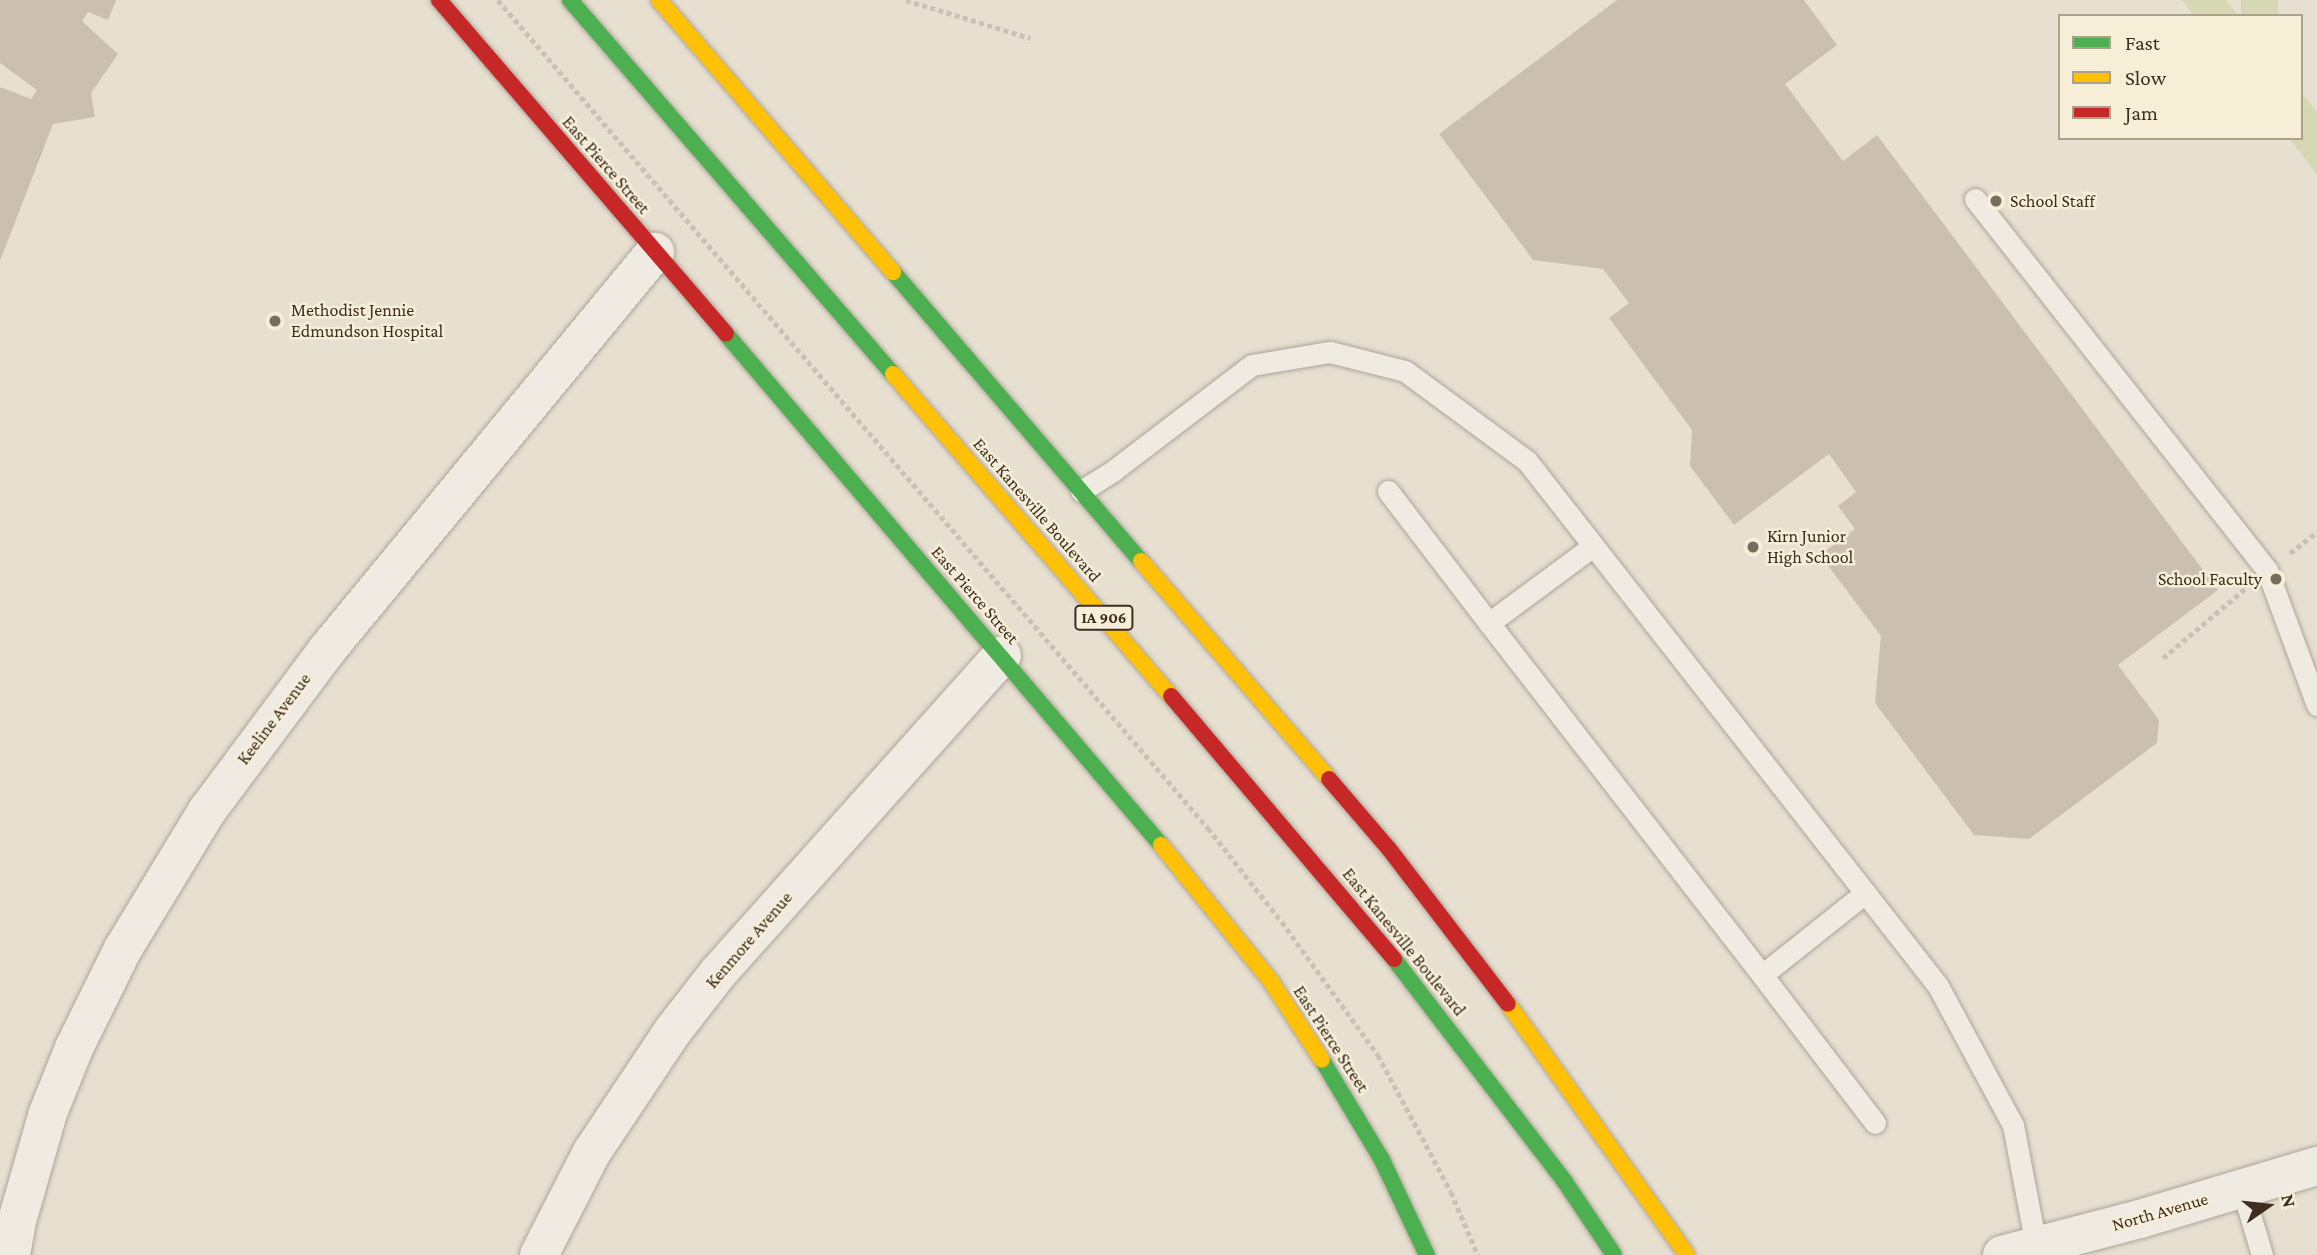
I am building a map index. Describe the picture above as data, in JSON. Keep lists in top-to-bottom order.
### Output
{
  "streets": {
    "main road": ["East Pierce Street", "East Kanesville Boulevard", "IA 906"],
    "street": ["Keeline Avenue", "Kenmore Avenue", "North Avenue"]
  },
  "crossings": [
    ["East Pierce Street", "Keeline Avenue"],
    ["East Pierce Street", "Kenmore Avenue"]
  ],
  "places": [
    "School Staff",
    "Methodist Jennie Edmundson Hospital",
    "Kirn Junior High School",
    "School Faculty"
  ],
  "legend": ["Fast", "Slow", "Jam"],
  "north": "right"
}
